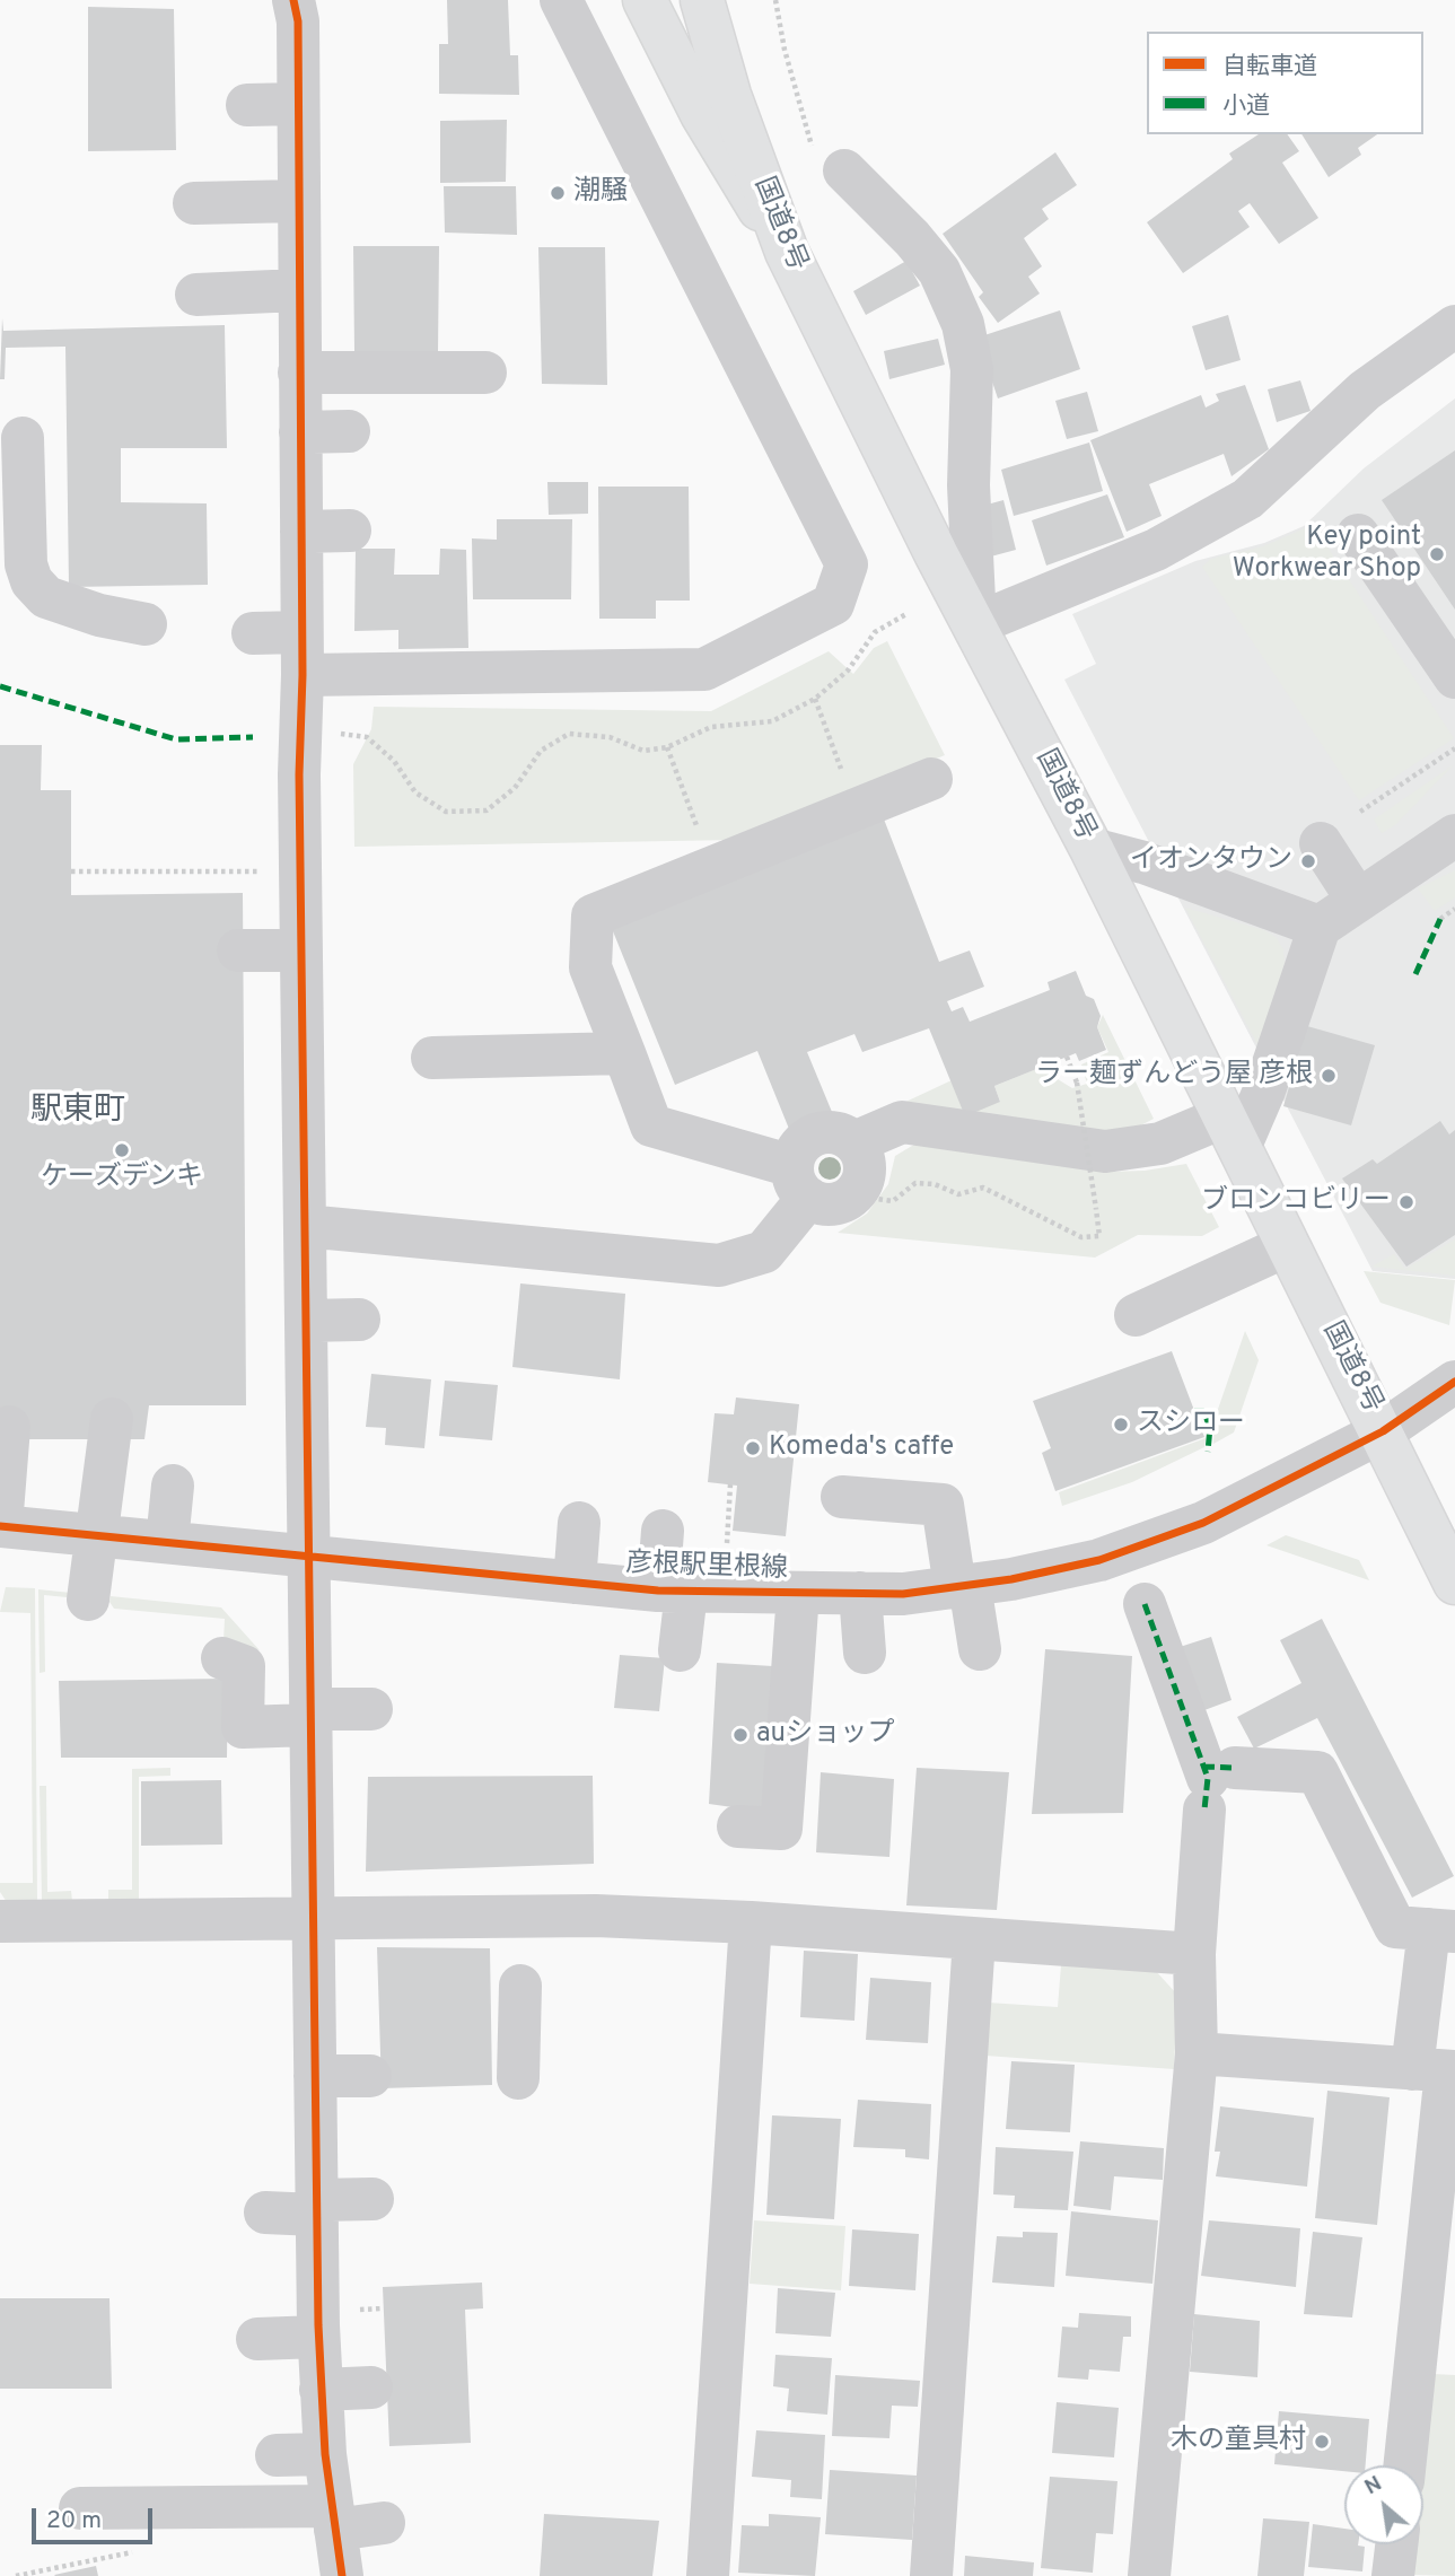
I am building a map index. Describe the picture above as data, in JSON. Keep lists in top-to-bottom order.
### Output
{
  "streets": {
    "main road": ["国道8号"],
    "street": ["彦根駅里根線"]
  },
  "crossings": [
    ["国道8号", "彦根駅里根線"]
  ],
  "districts": ["駅東町"],
  "places": [
    "潮騒",
    "Key point Workwear Shop",
    "イオンタウン",
    "ラー麺ずんどう屋 彦根",
    "ケーズデンキ",
    "ブロンコビリー",
    "スシロー",
    "Komeda's caffe",
    "auショップ",
    "木の童具村"
  ],
  "legend": ["自転車道", "小道"],
  "scale_bar": "20 m",
  "north": "top left"
}
